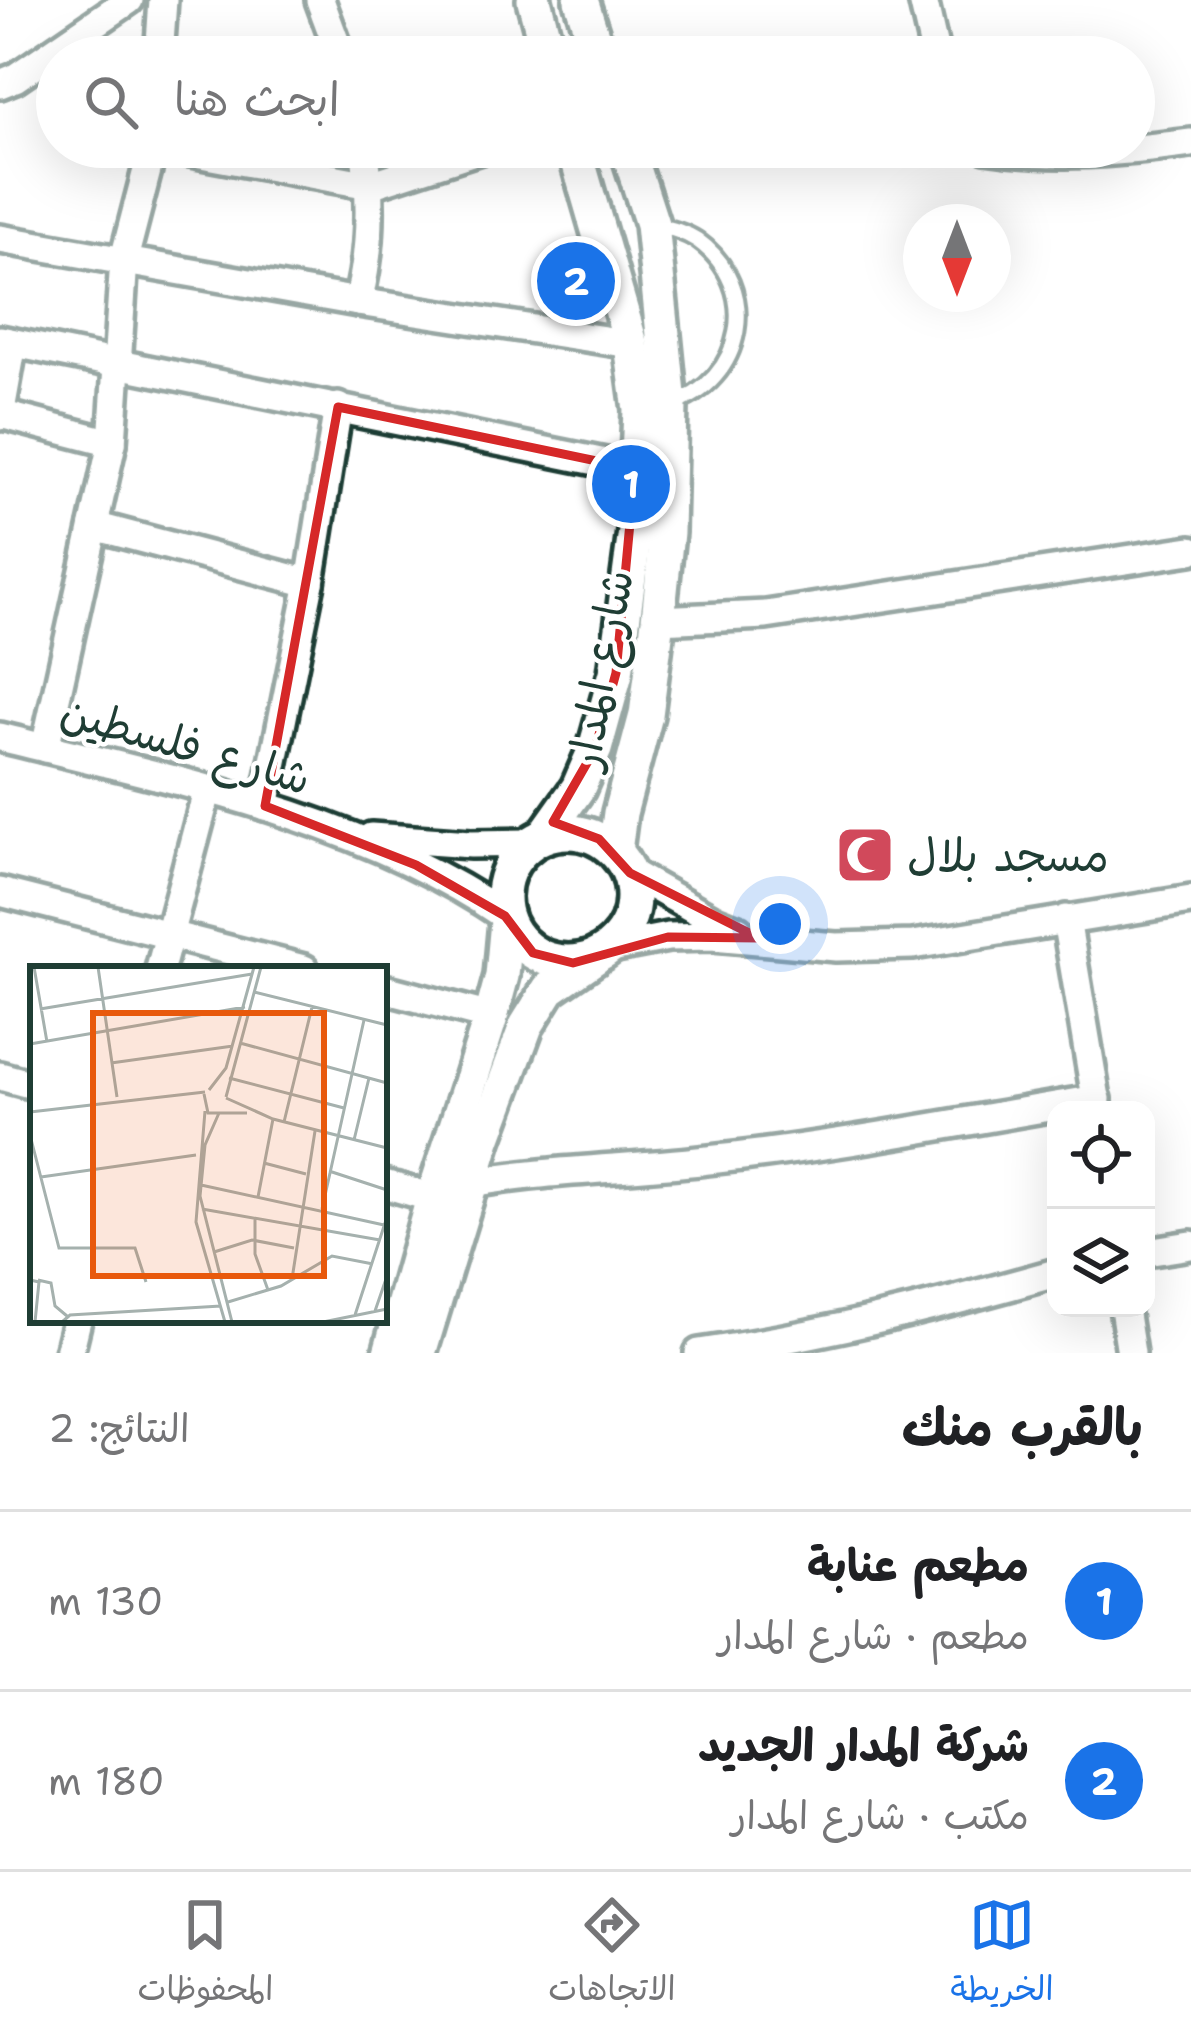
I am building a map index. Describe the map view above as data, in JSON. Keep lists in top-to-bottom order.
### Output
{
  "streets": {
    "street": ["شارع المدار", "شارع فلسطين"]
  },
  "places": {
    "mosque": ["مسجد بلال"]
  },
  "north": "bottom",
  "page": {
    "search": "ابحث هنا",
    "pins": ["2", "1"],
    "heading": ["بالقرب منك", "النتائج: 2"],
    "list": [
      {
        "mark": "1",
        "name": "مطعم عنابة",
        "note": "مطعم · شارع المدار",
        "value": "130 m"
      },
      {
        "mark": "2",
        "name": "شركة المدار الجديد",
        "note": "مكتب · شارع المدار",
        "value": "180 m"
      }
    ],
    "nav": ["الخريطة", "الاتجاهات", "المحفوظات"]
  }
}
